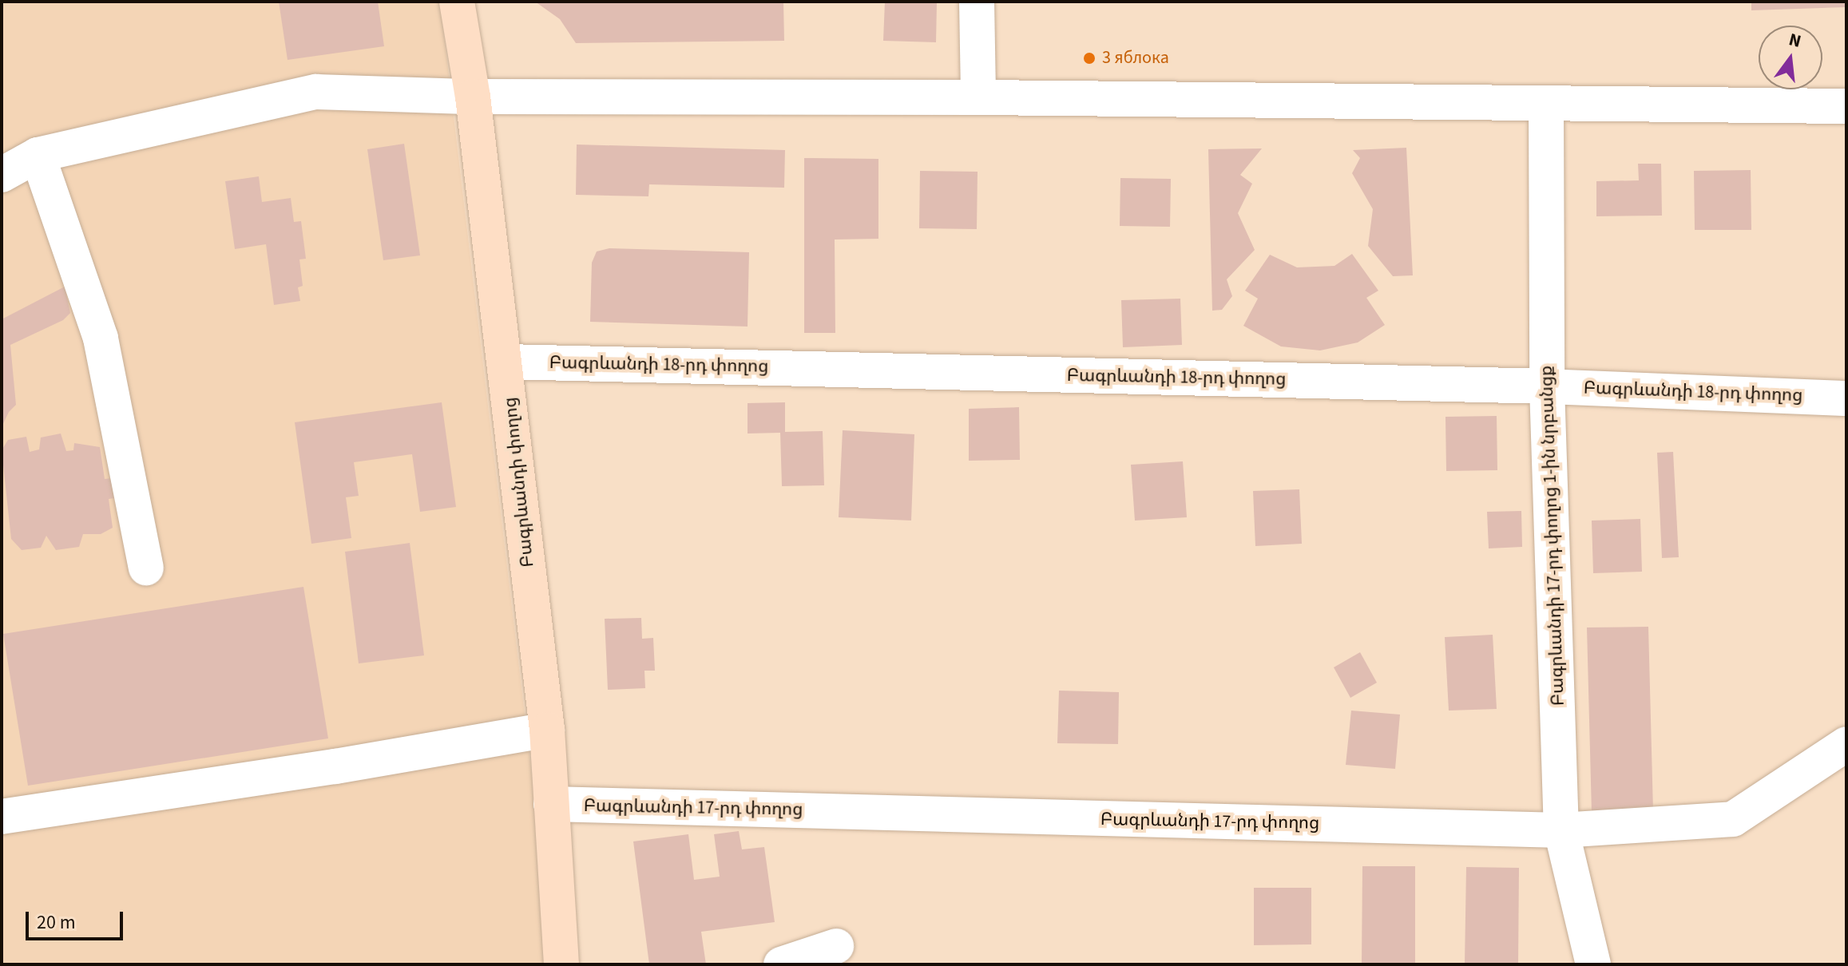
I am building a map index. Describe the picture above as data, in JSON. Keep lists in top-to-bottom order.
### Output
{
  "streets": {
    "main road": ["Բագրևանդի փողոց"],
    "street": ["Բագրևանդի 18-րդ փողոց", "Բագրևանդի 17-րդ փողոց 1-ին նրբանցք", "Բագրևանդի 17-րդ փողոց"]
  },
  "crossings": [
    ["Բագրևանդի 18-րդ փողոց", "Բագրևանդի փողոց"],
    ["Բագրևանդի 18-րդ փողոց", "Բագրևանդի 17-րդ փողոց 1-ին նրբանցք"],
    ["Բագրևանդի փողոց", "Բագրևանդի 17-րդ փողոց"],
    ["Բագրևանդի 17-րդ փողոց 1-ին նրբանցք", "Բագրևանդի 17-րդ փողոց"]
  ],
  "places": ["3 яблока"],
  "scale_bar": "20 m",
  "north": "top"
}
